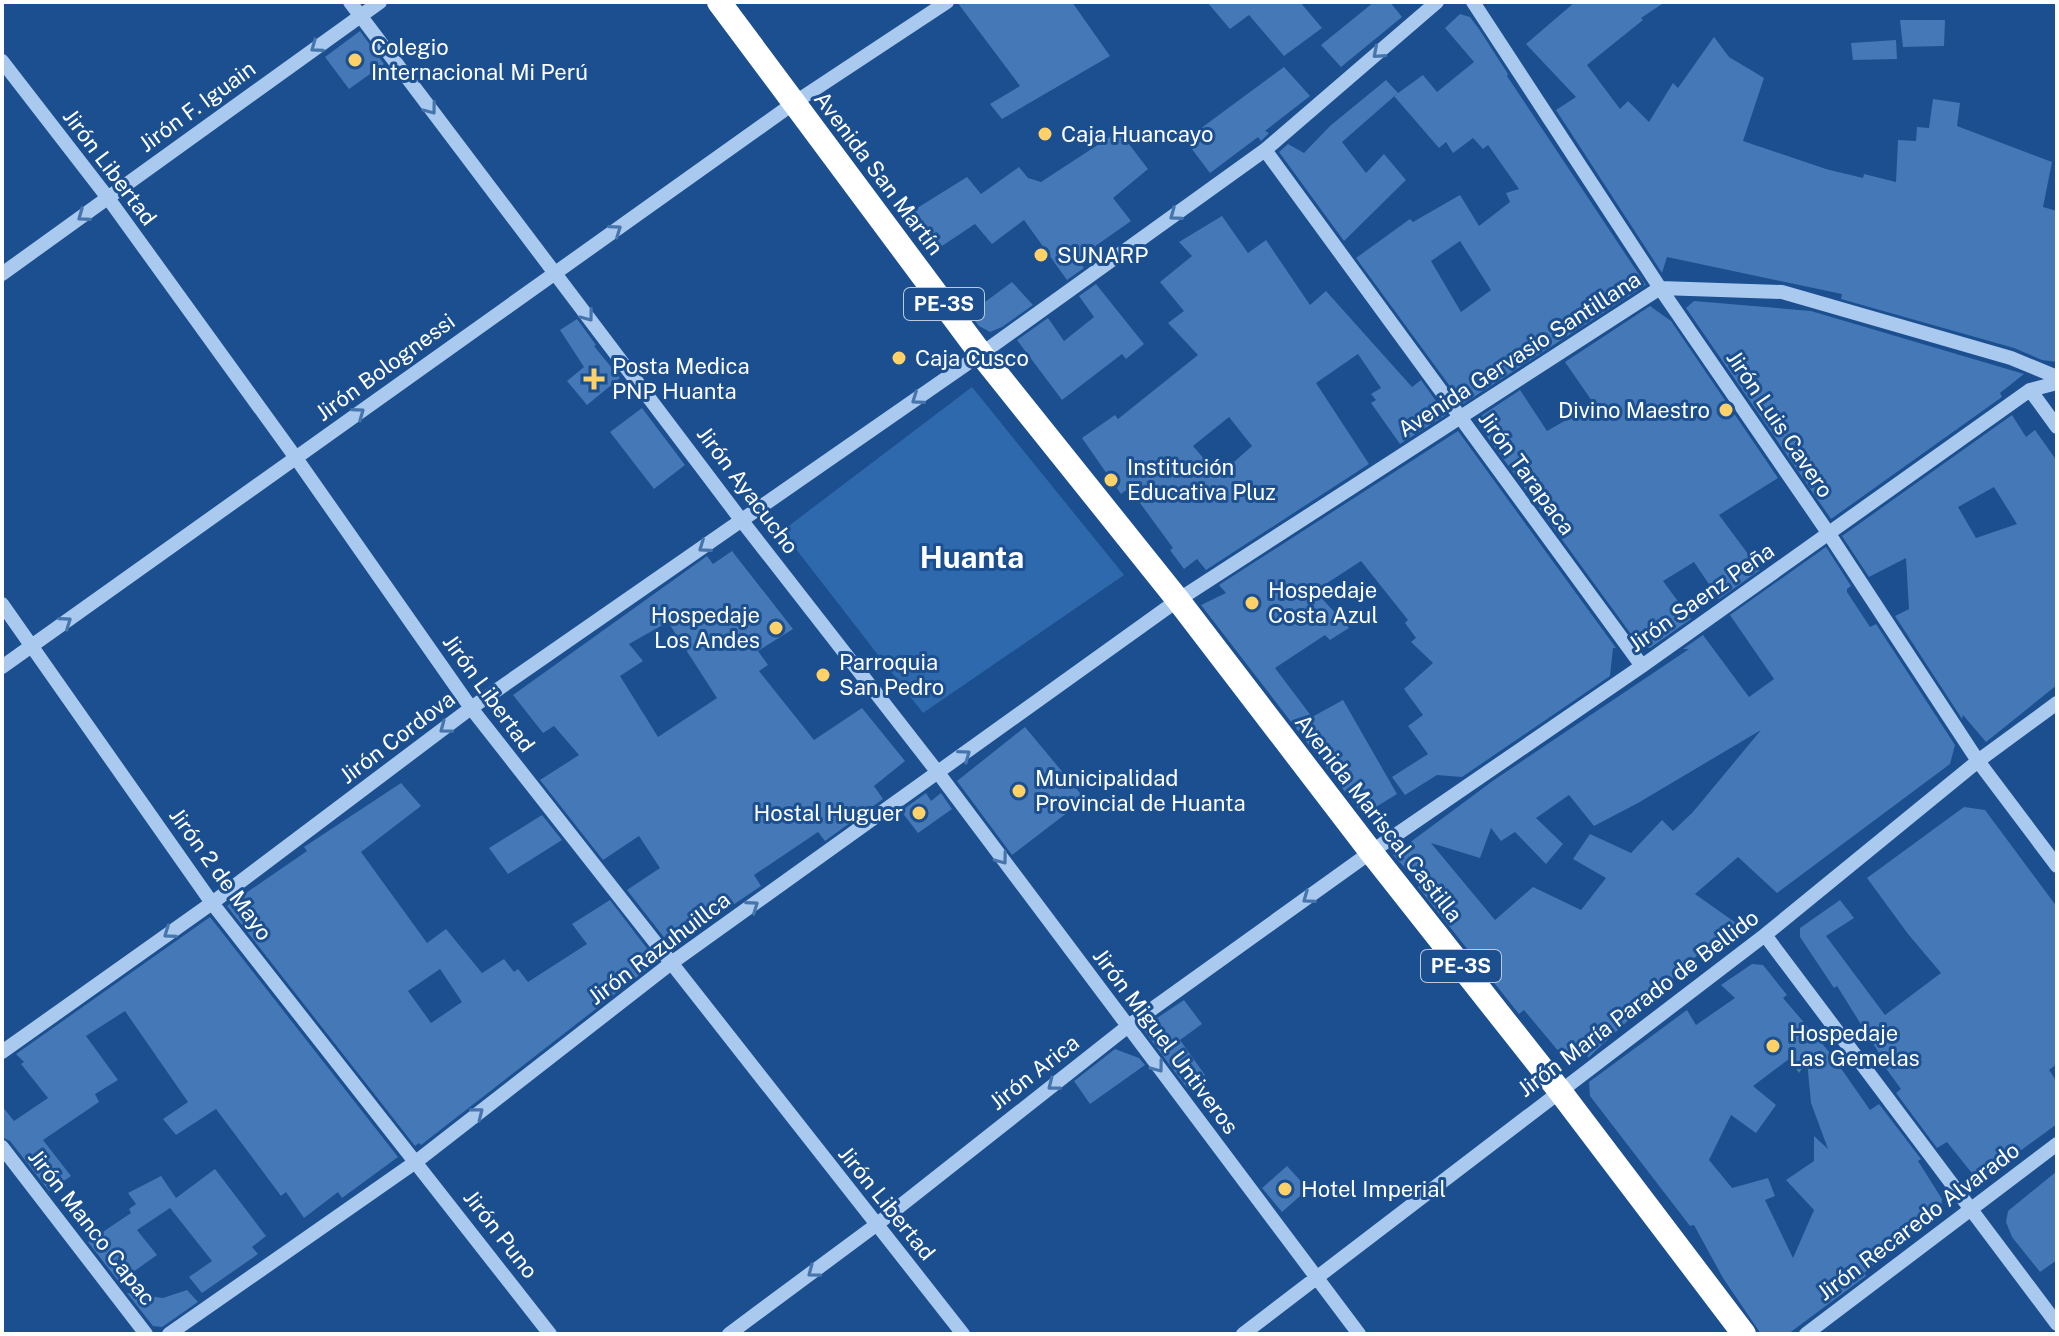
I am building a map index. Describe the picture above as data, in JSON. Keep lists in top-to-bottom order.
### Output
{
  "streets": {
    "highway": ["Avenida San Martín", "PE-3S", "Avenida Mariscal Castilla"],
    "street": [
      "Jirón F. Iguain",
      "Jirón Libertad",
      "Avenida Gervasio Santillana",
      "Jirón Bolognessi",
      "Jirón Luis Cavero",
      "Jirón Tarapaca",
      "Jirón Ayacucho",
      "Jirón Saenz Peña",
      "Jirón Cordova",
      "Jirón 2 de Mayo",
      "Jirón Razuhuillca",
      "Jirón María Parado de Bellido",
      "Jirón Miguel Untiveros",
      "Jirón Arica",
      "Jirón Recaredo Alvarado",
      "Jirón Manco Capac",
      "Jirón Puno"
    ]
  },
  "crossings": [
    ["Jirón F. Iguain", "Jirón Libertad"],
    ["Jirón F. Iguain", "Jirón Ayacucho"],
    ["Jirón Libertad", "Jirón Bolognessi"],
    ["Jirón Libertad", "Jirón Cordova"],
    ["Jirón Libertad", "Jirón Razuhuillca"],
    ["Jirón Libertad", "Jirón Arica"],
    ["Avenida San Martín", "Avenida Gervasio Santillana"],
    ["Avenida San Martín", "Jirón Bolognessi"],
    ["Avenida San Martín", "Jirón Cordova"],
    ["Avenida San Martín", "Avenida Mariscal Castilla"],
    ["Avenida San Martín", "Jirón Razuhuillca"],
    ["Avenida Gervasio Santillana", "Jirón Luis Cavero"],
    ["Avenida Gervasio Santillana", "Jirón Tarapaca"],
    ["Avenida Gervasio Santillana", "Jirón Saenz Peña"],
    ["Avenida Gervasio Santillana", "Avenida Mariscal Castilla"],
    ["Avenida Gervasio Santillana", "Jirón Razuhuillca"],
    ["Jirón Bolognessi", "Jirón Ayacucho"],
    ["Jirón Bolognessi", "Jirón 2 de Mayo"],
    ["Jirón Luis Cavero", "Jirón Saenz Peña"],
    ["Jirón Luis Cavero", "Jirón María Parado de Bellido"],
    ["Jirón Tarapaca", "Jirón Saenz Peña"],
    ["Jirón Tarapaca", "Jirón Cordova"],
    ["Jirón Ayacucho", "Jirón Cordova"],
    ["Jirón Ayacucho", "Jirón Razuhuillca"],
    ["Jirón Ayacucho", "Jirón Miguel Untiveros"],
    ["Jirón Saenz Peña", "Avenida Mariscal Castilla"],
    ["Jirón Saenz Peña", "Jirón Arica"],
    ["Jirón Cordova", "Jirón 2 de Mayo"],
    ["Avenida Mariscal Castilla", "Jirón Razuhuillca"],
    ["Avenida Mariscal Castilla", "Jirón María Parado de Bellido"],
    ["Avenida Mariscal Castilla", "Jirón Arica"],
    ["Jirón 2 de Mayo", "Jirón Razuhuillca"],
    ["Jirón 2 de Mayo", "Jirón Puno"],
    ["Jirón Razuhuillca", "Jirón Miguel Untiveros"],
    ["Jirón Razuhuillca", "Jirón Puno"],
    ["Jirón María Parado de Bellido", "Jirón Miguel Untiveros"],
    ["Jirón Miguel Untiveros", "Jirón Arica"]
  ],
  "one_way": [
    "Jirón F. Iguain",
    "Jirón Bolognessi",
    "Jirón Ayacucho",
    "Jirón Cordova",
    "Jirón Razuhuillca",
    "Jirón Miguel Untiveros",
    "Jirón Arica"
  ],
  "districts": ["Huanta"],
  "places": {
    "other": [
      "Colegio Internacional Mi Perú",
      "Caja Huancayo",
      "SUNARP",
      "Caja Cusco",
      "Divino Maestro",
      "Institución Educativa Pluz",
      "Hospedaje Costa Azul",
      "Hospedaje Los Andes",
      "Parroquia San Pedro",
      "Municipalidad Provincial de Huanta",
      "Hostal Huguer",
      "Hospedaje Las Gemelas",
      "Hotel Imperial"
    ],
    "health": ["Posta Medica PNP Huanta"]
  }
}
